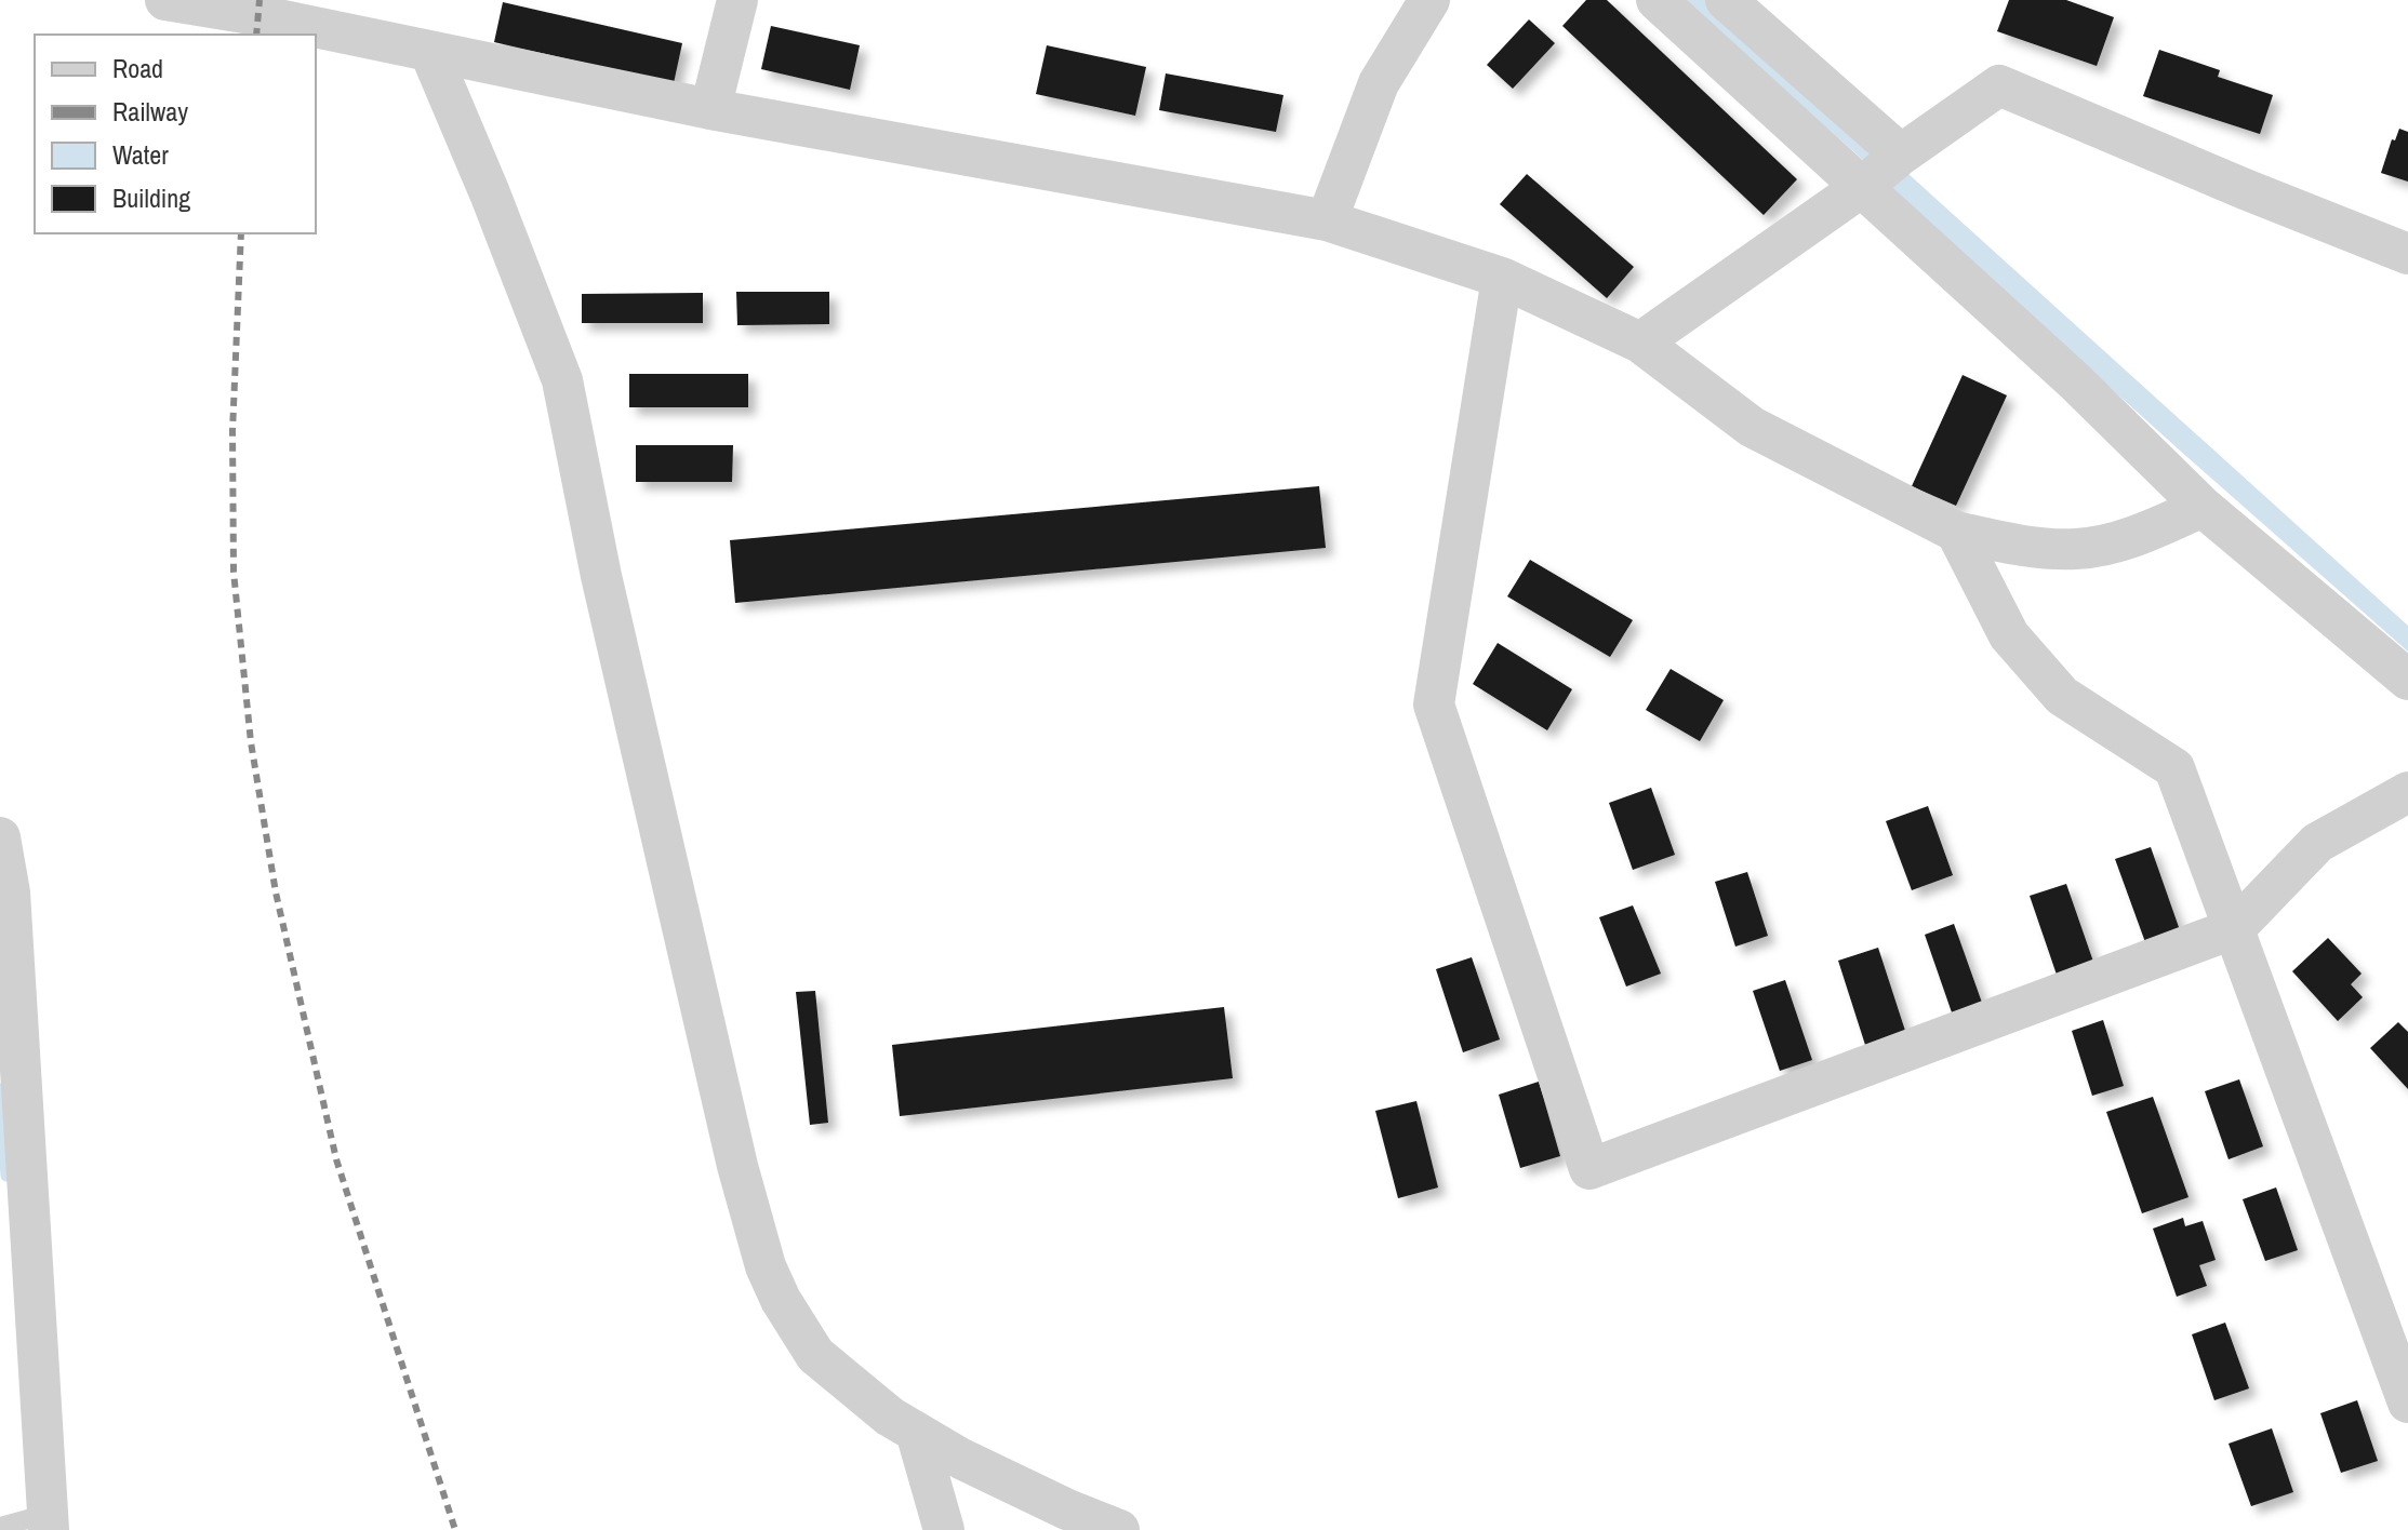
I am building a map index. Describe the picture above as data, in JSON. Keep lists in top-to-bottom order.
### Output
{
  "legend": [
    "Road",
    "Railway",
    "Water",
    "Building"
  ]
}
